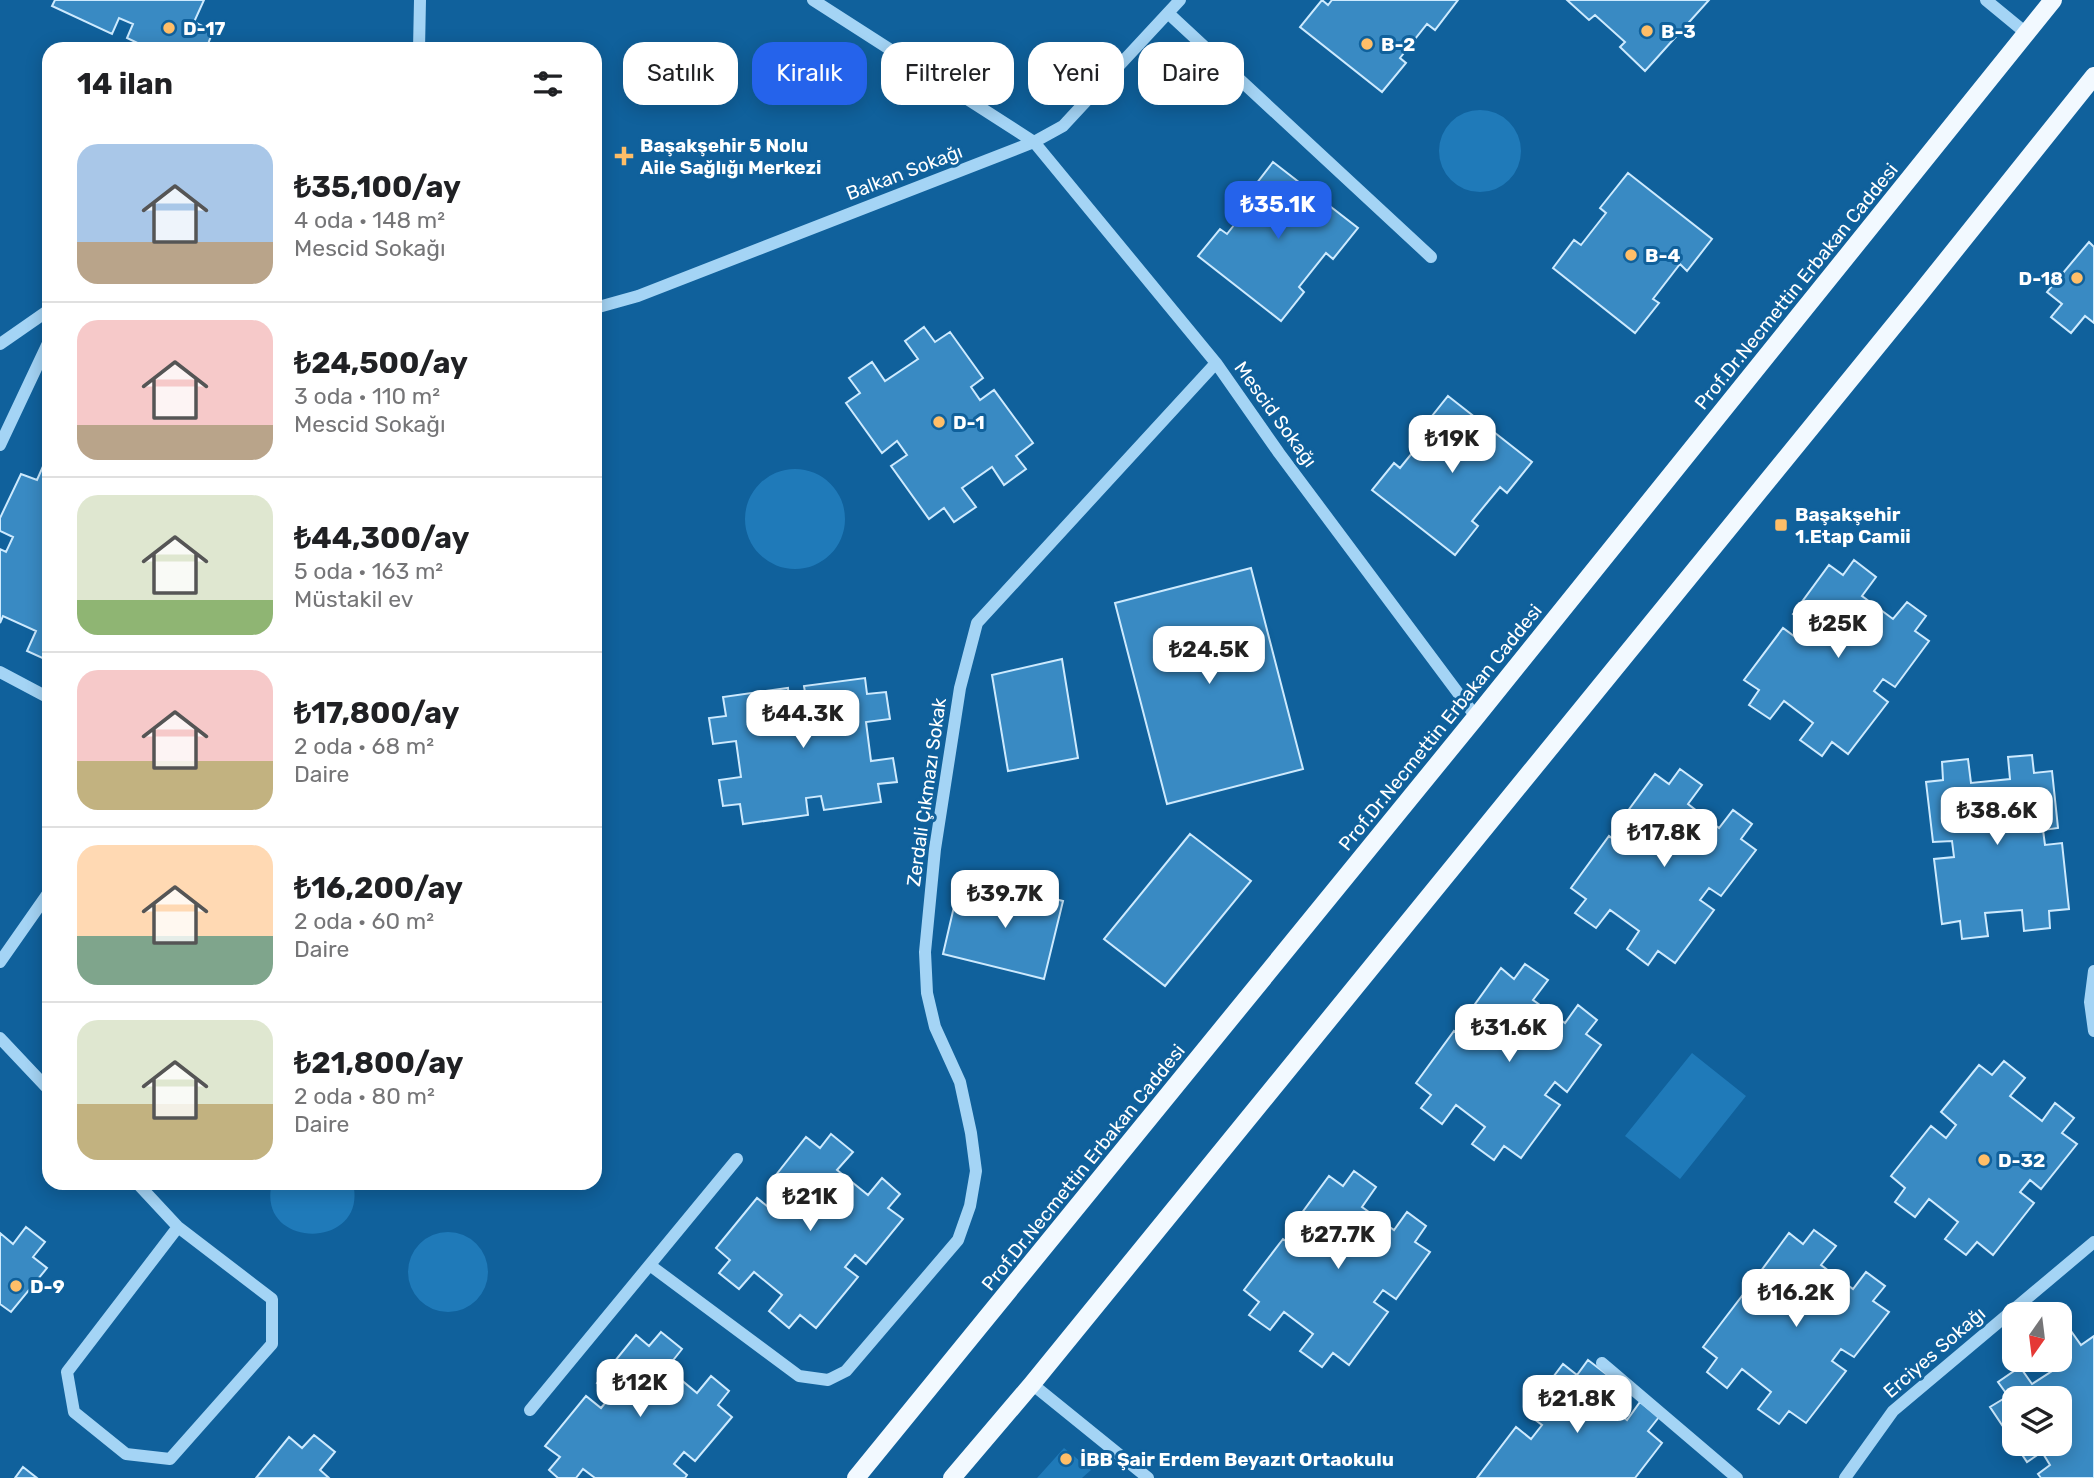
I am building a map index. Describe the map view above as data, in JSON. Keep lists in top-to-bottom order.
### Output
{
  "streets": {
    "main road": ["Prof.Dr.Necmettin Erbakan Caddesi"],
    "street": [
      "Balkan Sokağı",
      "Mescid Sokağı",
      "Zerdali Çıkmazı Sokak",
      "Erciyes Sokağı"
    ]
  },
  "crossings": [
    ["Balkan Sokağı", "Mescid Sokağı"],
    ["Prof.Dr.Necmettin Erbakan Caddesi", "Mescid Sokağı"],
    ["Mescid Sokağı", "Zerdali Çıkmazı Sokak"]
  ],
  "places": {
    "other": [
      "D-17",
      "B-3",
      "B-2",
      "B-4",
      "D-18",
      "D-1",
      "D-32",
      "D-9",
      "İBB Şair Erdem Beyazıt Ortaokulu"
    ],
    "health": ["Başakşehir 5 Nolu Aile Sağlığı Merkezi"],
    "transit": ["Başakşehir 1.Etap Camii"]
  },
  "north": "bottom",
  "page": {
    "chip": [
      "Satılık",
      "Kiralık",
      "Filtreler",
      "Yeni",
      "Daire"
    ],
    "heading": "14 ilan",
    "list": [
      {
        "name": "₺35,100/ay",
        "note": "4 oda · 148 m² · Mescid Sokağı"
      },
      {
        "name": "₺24,500/ay",
        "note": "3 oda · 110 m² · Mescid Sokağı"
      },
      {
        "name": "₺44,300/ay",
        "note": "5 oda · 163 m² · Müstakil ev"
      },
      {
        "name": "₺17,800/ay",
        "note": "2 oda · 68 m² · Daire"
      },
      {
        "name": "₺16,200/ay",
        "note": "2 oda · 60 m² · Daire"
      },
      {
        "name": "₺21,800/ay",
        "note": "2 oda · 80 m² · Daire"
      }
    ],
    "price": [
      "₺35.1K",
      "₺19K",
      "₺25K",
      "₺24.5K",
      "₺44.3K",
      "₺38.6K",
      "₺17.8K",
      "₺39.7K",
      "₺31.6K",
      "₺21K",
      "₺27.7K",
      "₺16.2K",
      "₺12K",
      "₺21.8K"
    ]
  }
}
